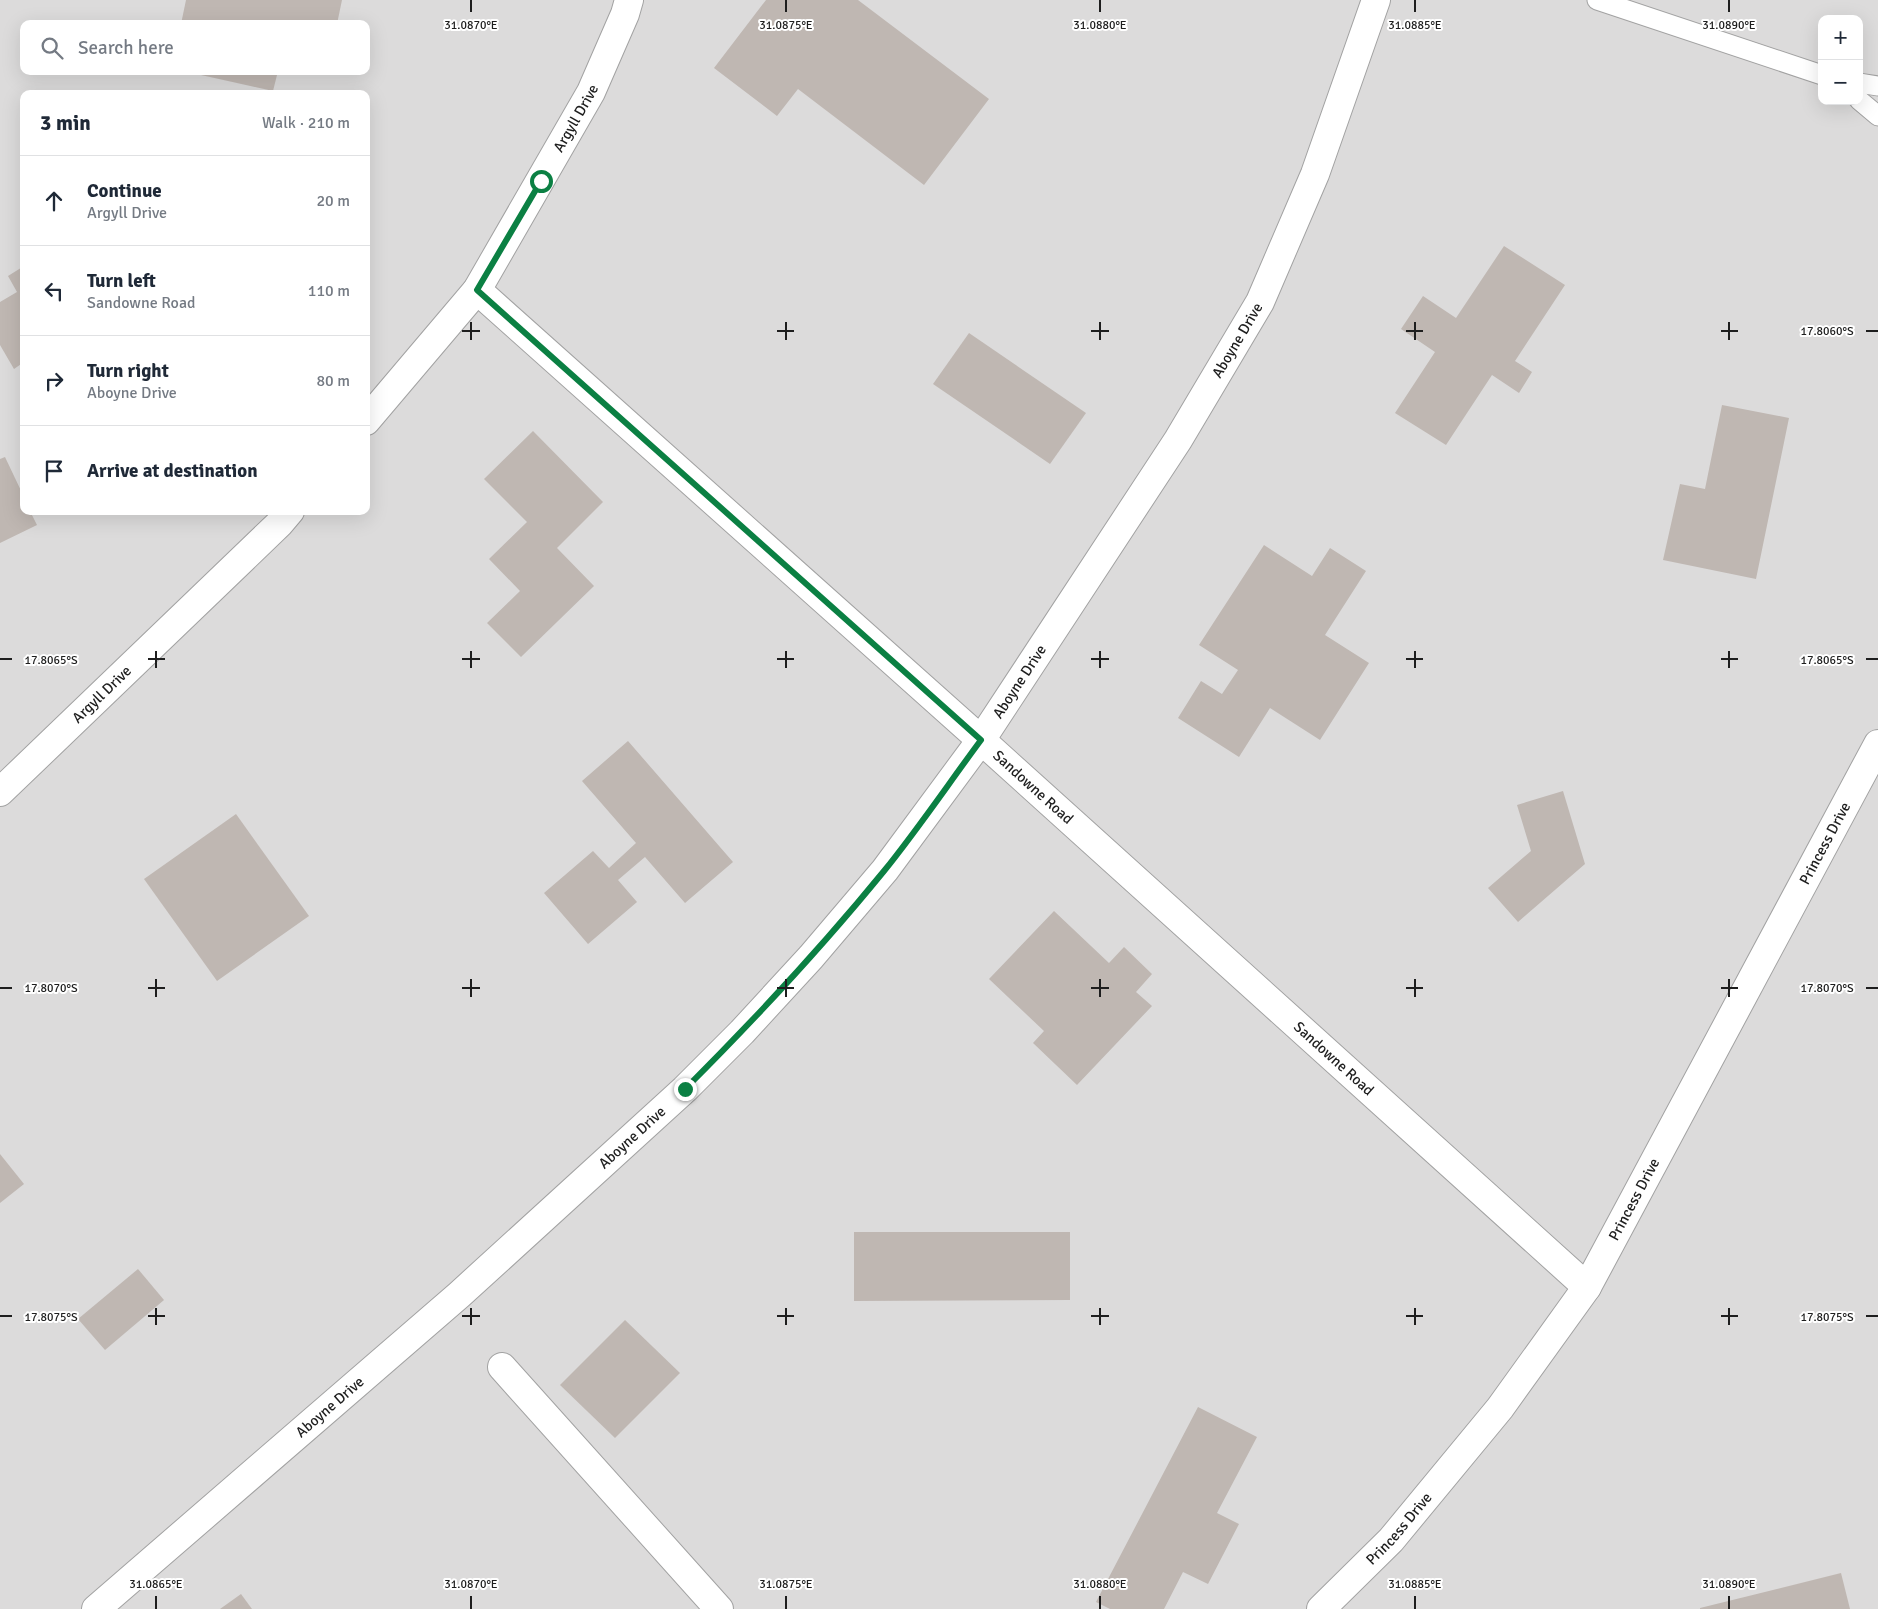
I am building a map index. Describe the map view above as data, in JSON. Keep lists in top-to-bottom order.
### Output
{
  "streets": {
    "street": [
      "Argyll Drive",
      "Aboyne Drive",
      "Sandowne Road",
      "Princess Drive"
    ]
  },
  "crossings": [
    ["Argyll Drive", "Sandowne Road"],
    ["Aboyne Drive", "Sandowne Road"],
    ["Sandowne Road", "Princess Drive"]
  ],
  "page": {
    "map_buttons": ["+", "−"],
    "search": "Search here",
    "heading": ["3 min", "Walk · 210 m"],
    "list": [
      ["Continue", "Argyll Drive", "20 m"],
      ["Turn left", "Sandowne Road", "110 m"],
      ["Turn right", "Aboyne Drive", "80 m"],
      "Arrive at destination"
    ]
  },
  "coordinates": [
    "31.0870°E",
    "31.0875°E",
    "31.0880°E",
    "31.0885°E",
    "31.0890°E",
    "17.8060°S",
    "17.8065°S",
    "17.8070°S",
    "17.8075°S",
    "31.0865°E"
  ]
}
